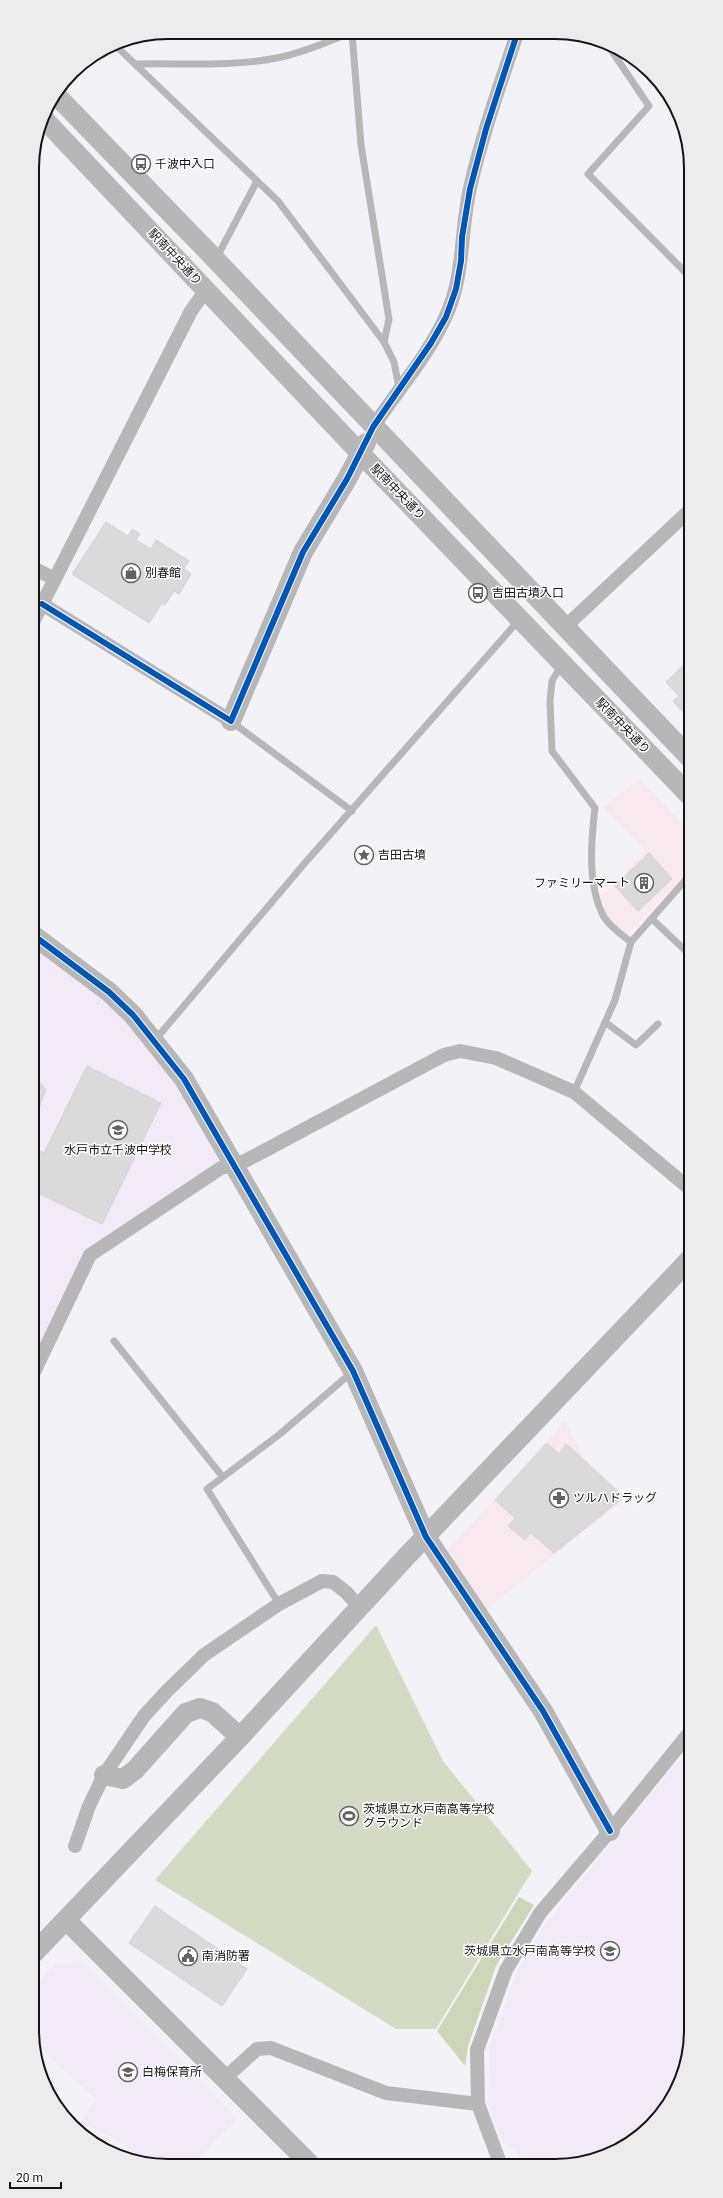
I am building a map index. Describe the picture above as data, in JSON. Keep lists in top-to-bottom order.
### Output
{
  "streets": {
    "street": ["駅南中央通り"]
  },
  "places": {
    "bus stop": ["千波中入口", "吉田古墳入口"],
    "shop": ["別春館"],
    "place": ["吉田古墳"],
    "building": ["ファミリーマート"],
    "school or university": ["水戸市立千波中学校", "茨城県立水戸南高等学校", "白梅保育所"],
    "pharmacy": ["ツルハドラッグ"],
    "sports": ["茨城県立水戸南高等学校 グラウンド"],
    "public building": ["南消防署"]
  },
  "scale_bar": "20 m"
}
